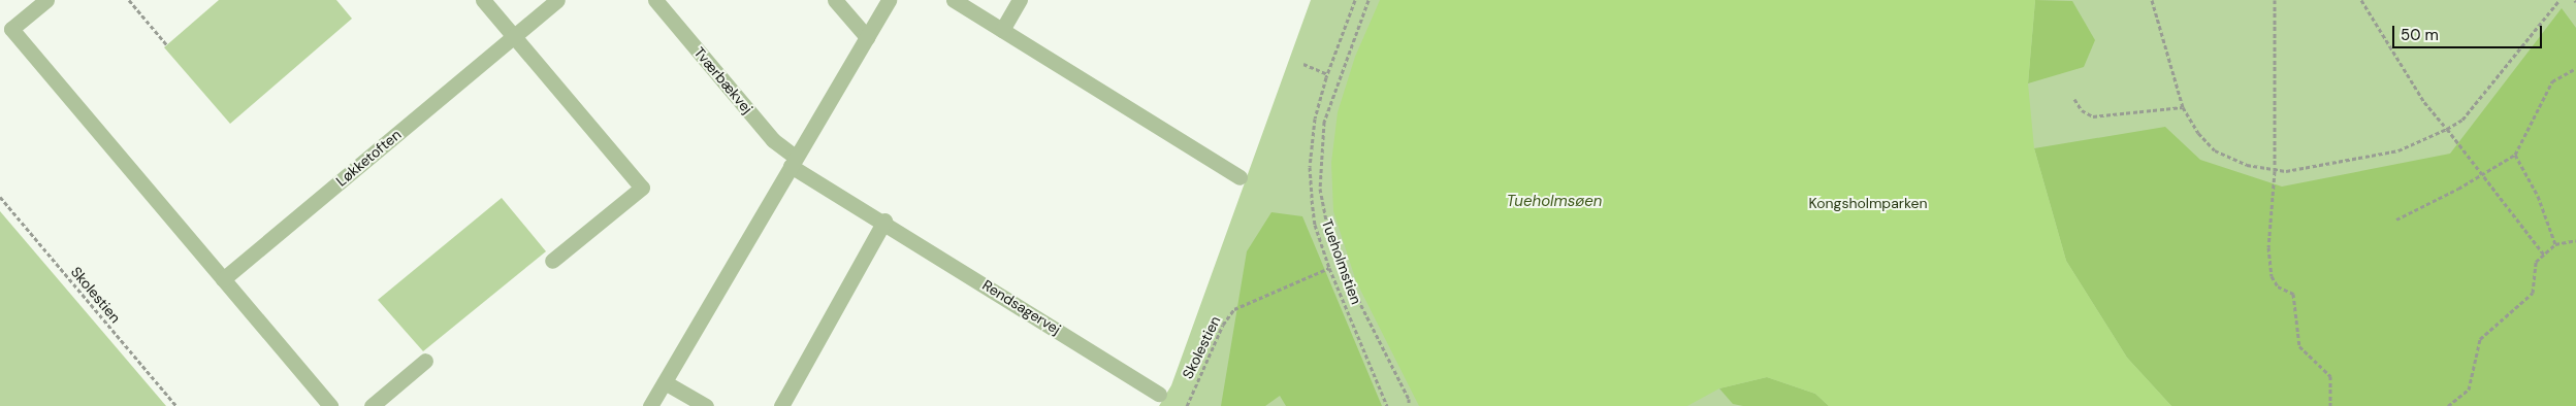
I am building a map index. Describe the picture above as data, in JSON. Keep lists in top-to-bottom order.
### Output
{
  "streets": {
    "street": ["Tværbækvej", "Løkketoften", "Rendsagervej"],
    "path": ["Tueholmstien", "Skolestien"]
  },
  "crossings": [
    ["Tværbækvej", "Rendsagervej"],
    ["Tueholmstien", "Skolestien"]
  ],
  "water": ["Tueholmsøen"],
  "parks": ["Kongsholmparken"],
  "scale_bar": "50 m"
}
